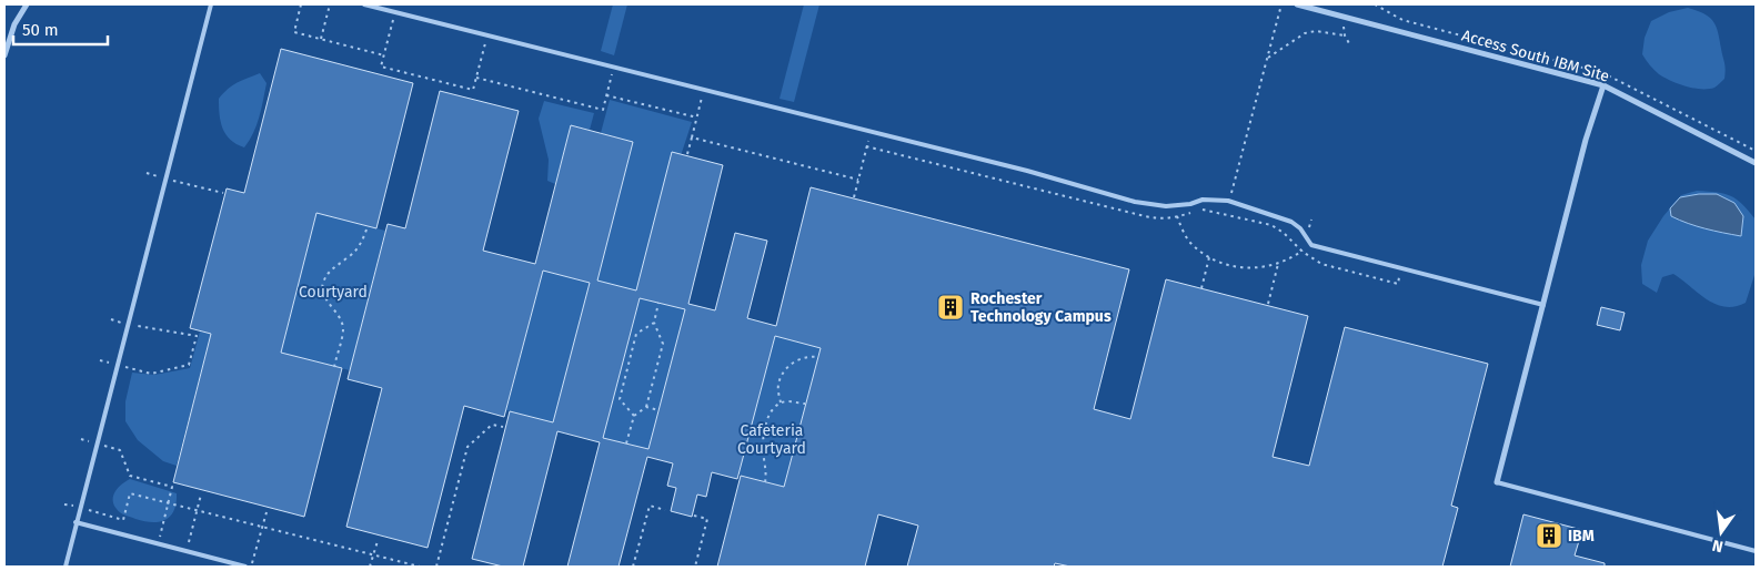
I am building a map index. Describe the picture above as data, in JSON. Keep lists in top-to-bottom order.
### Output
{
  "streets": {
    "street": ["Access South IBM Site"]
  },
  "parks": ["Courtyard", "Cafeteria Courtyard"],
  "places": {
    "building": ["Rochester Technology Campus", "IBM"]
  },
  "scale_bar": "50 m",
  "north": "bottom"
}
